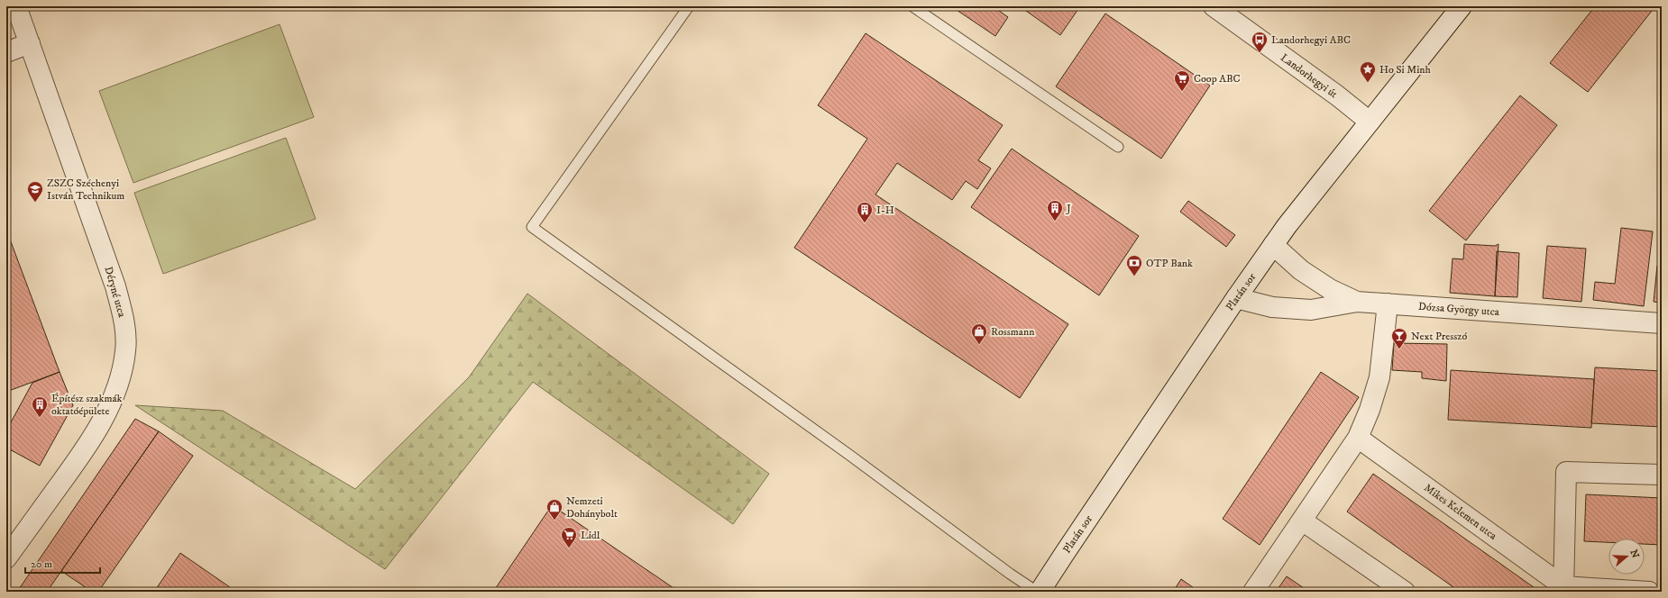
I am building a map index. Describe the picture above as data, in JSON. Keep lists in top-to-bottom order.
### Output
{
  "streets": {
    "street": [
      "Landorhegyi út",
      "Déryné utca",
      "Platán sor",
      "Dózsa György utca",
      "Mikes Kelemen utca"
    ]
  },
  "crossings": [
    ["Landorhegyi út", "Platán sor"],
    ["Platán sor", "Dózsa György utca"]
  ],
  "places": {
    "bus stop": ["Landorhegyi ABC"],
    "place": ["Ho Si Minh"],
    "supermarket": ["Coop ABC", "Lidl"],
    "school or university": ["ZSZC Széchenyi István Technikum"],
    "building": ["J", "I-H", "Építész szakmák oktatóépülete"],
    "bank": ["OTP Bank"],
    "shop": ["Rossmann", "Nemzeti Dohánybolt"],
    "bar": ["Next Presszó"]
  },
  "scale_bar": "20 m",
  "north": "right"
}
